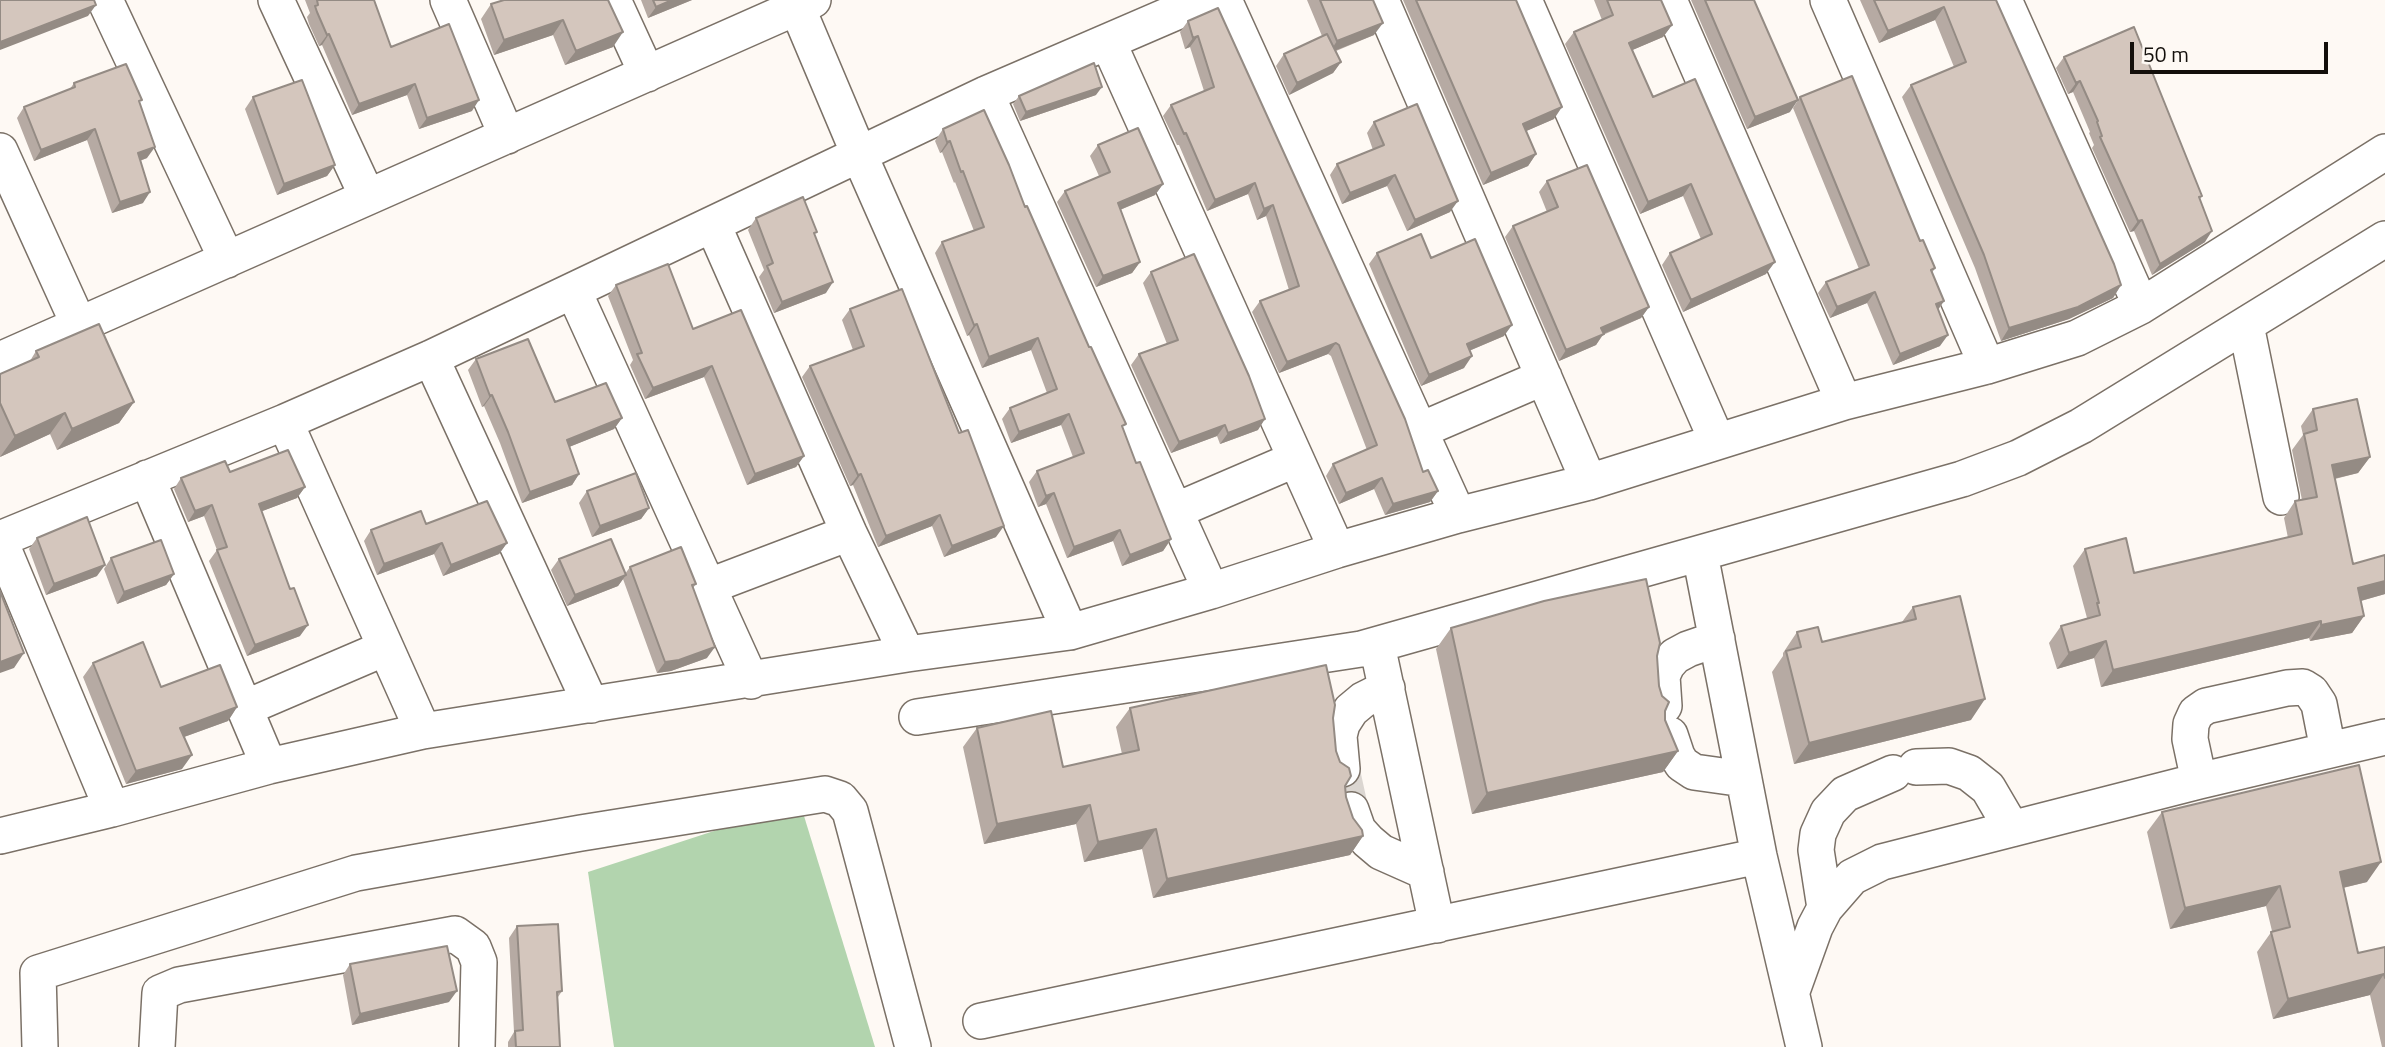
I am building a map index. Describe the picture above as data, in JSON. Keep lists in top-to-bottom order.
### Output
{
  "scale_bar": "50 m"
}
